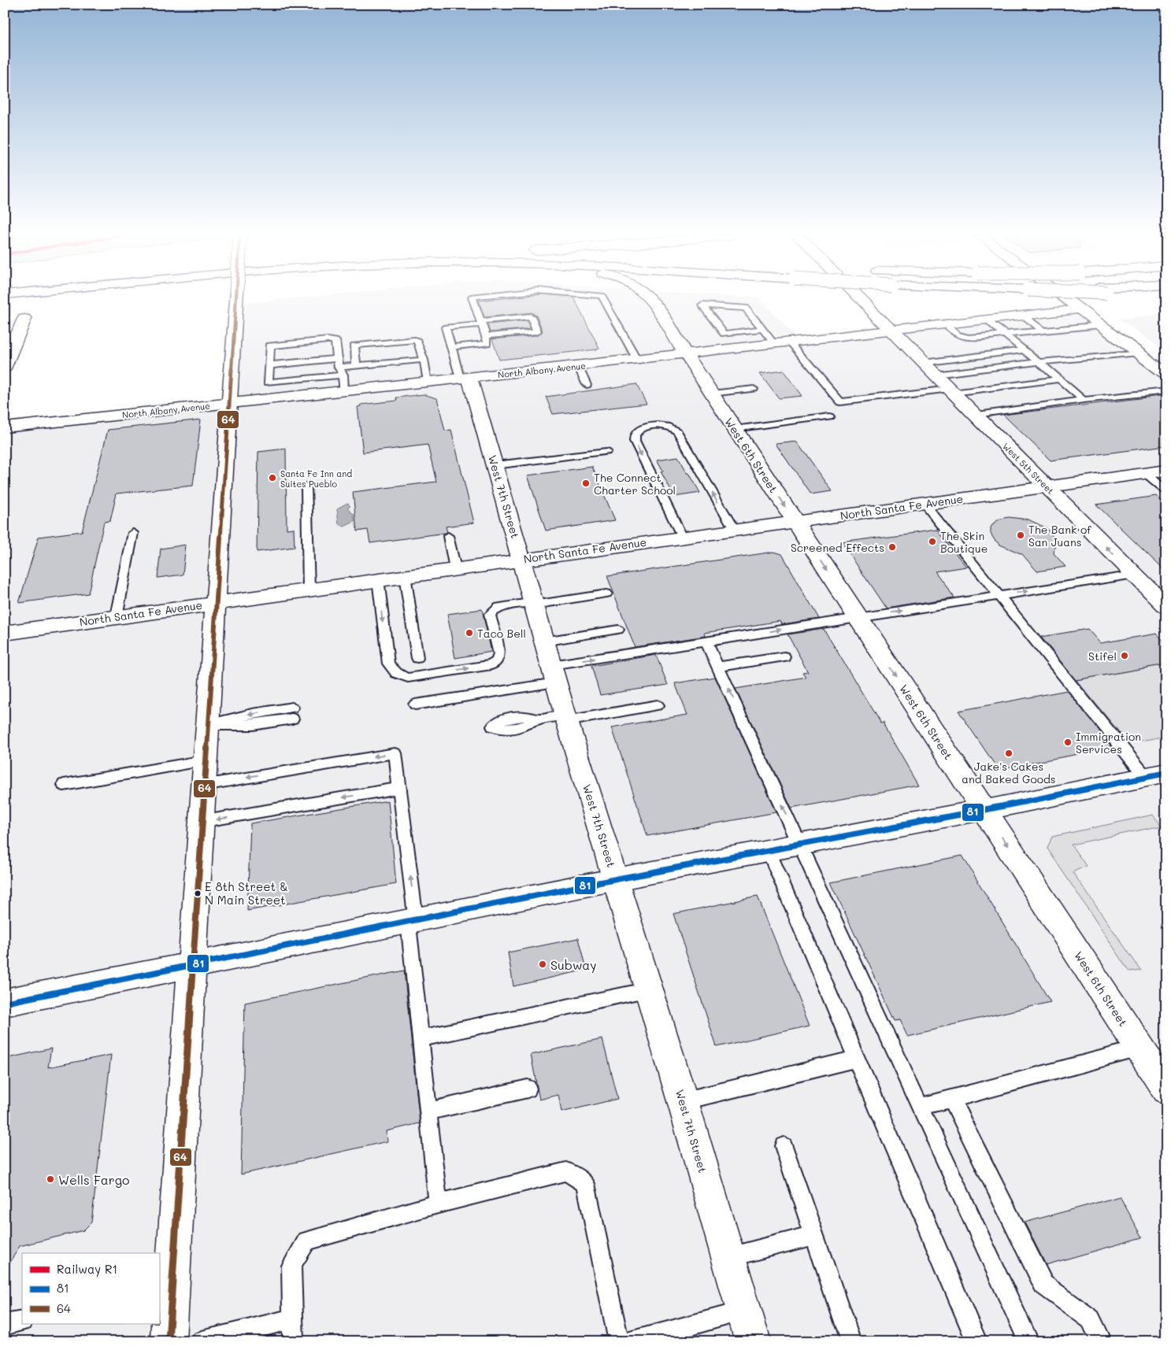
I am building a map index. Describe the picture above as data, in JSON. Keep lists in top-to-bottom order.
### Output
{
  "streets": {
    "main road": [
      "North Albany Avenue",
      "West 6th Street",
      "West 5th Street",
      "West 7th Street",
      "North Santa Fe Avenue"
    ]
  },
  "crossings": [
    ["North Albany Avenue", "West 6th Street"],
    ["North Albany Avenue", "West 5th Street"],
    ["North Albany Avenue", "West 7th Street"],
    ["West 6th Street", "North Santa Fe Avenue"],
    ["West 5th Street", "North Santa Fe Avenue"],
    ["West 7th Street", "North Santa Fe Avenue"]
  ],
  "one_way": ["West 6th Street"],
  "places": [
    "Santa Fe Inn and Suites Pueblo",
    "The Connect Charter School",
    "The Bank of San Juans",
    "The Skin Boutique",
    "Screened Effects",
    "Taco Bell",
    "Stifel",
    "Immigration Services",
    "Jake's Cakes and Baked Goods",
    "E 8th Street & N Main Street",
    "Subway",
    "Wells Fargo"
  ],
  "lines": ["transit line 64", "transit line 81"],
  "legend": ["Railway R1", "81", "64"]
}
